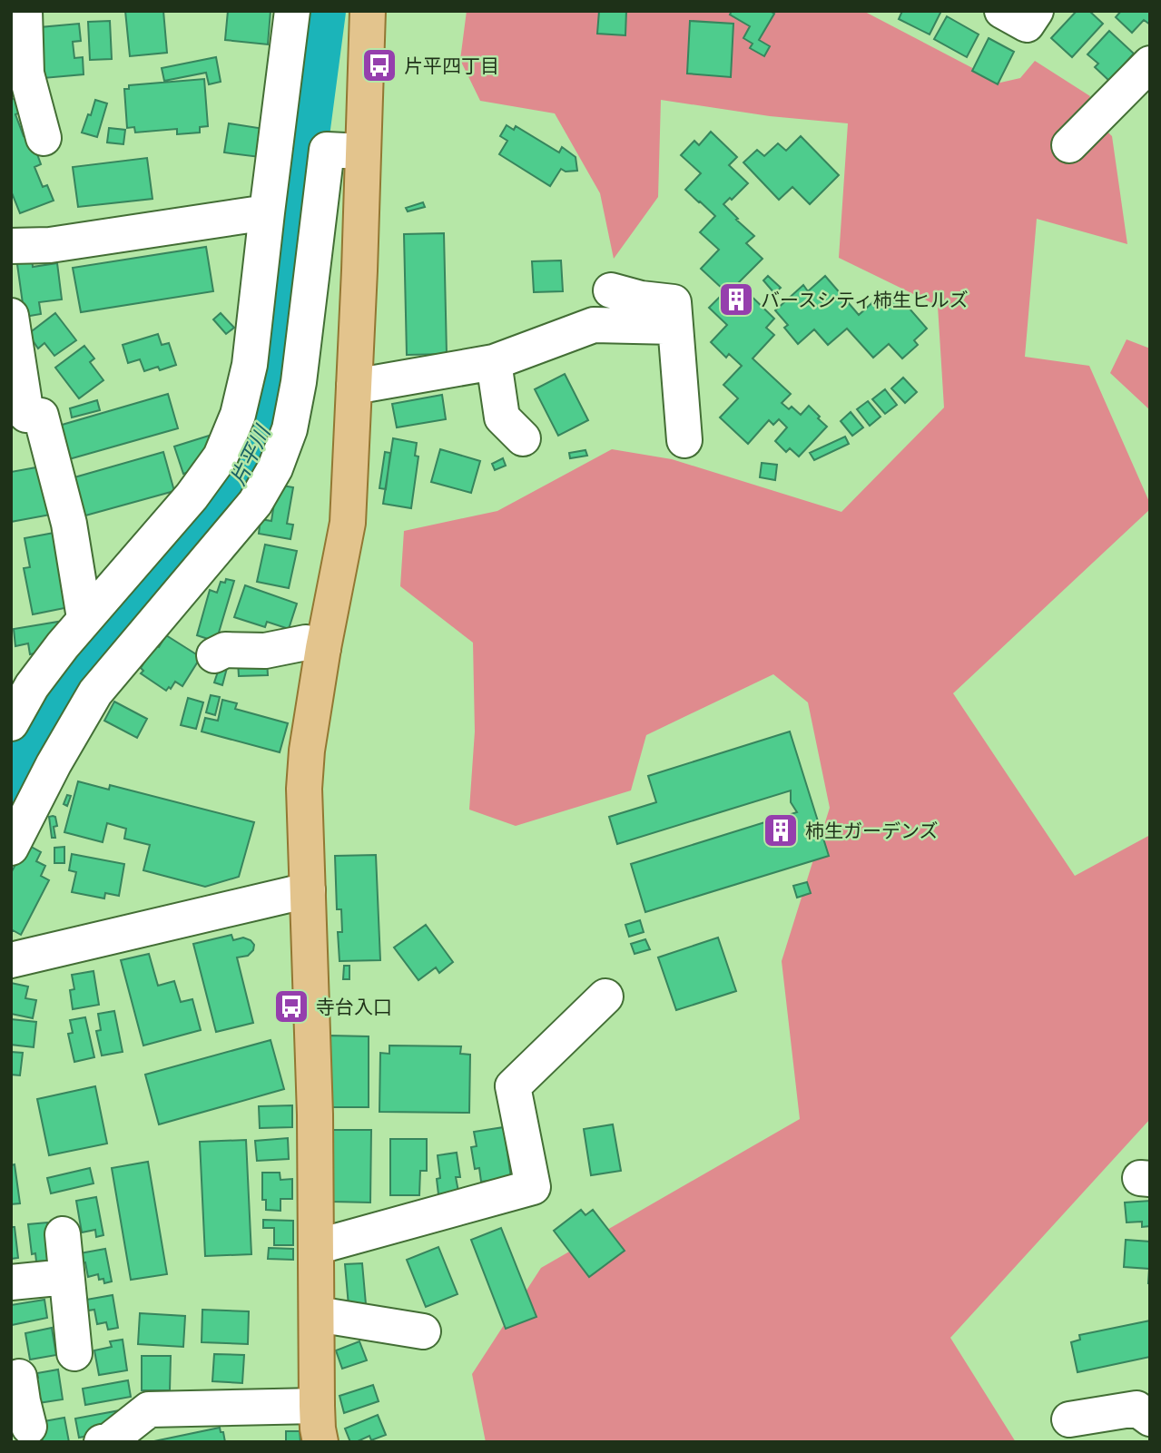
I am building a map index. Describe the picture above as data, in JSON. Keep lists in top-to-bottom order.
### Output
{
  "water": ["片平川"],
  "places": {
    "bus stop": ["片平四丁目", "寺台入口"],
    "building": ["バースシティ柿生ヒルズ", "柿生ガーデンズ"]
  }
}
